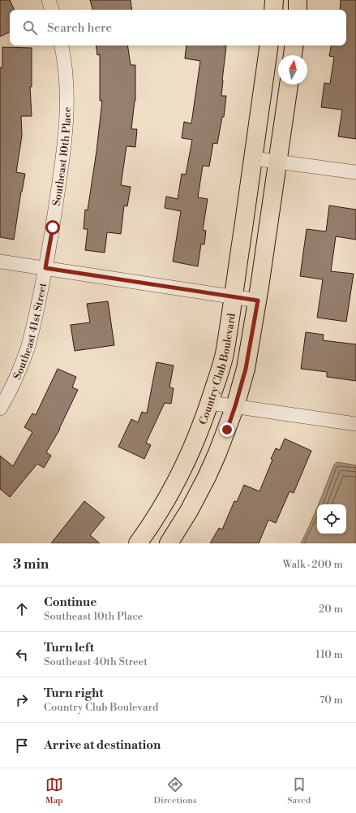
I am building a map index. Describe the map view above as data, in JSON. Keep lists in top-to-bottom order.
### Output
{
  "streets": {
    "main road": ["Country Club Boulevard"],
    "street": ["Southeast 10th Place", "Southeast 41st Street"]
  },
  "crossings": [
    ["Southeast 10th Place", "Southeast 41st Street"]
  ],
  "north": "top",
  "page": {
    "search": "Search here",
    "heading": ["3 min", "Walk · 200 m"],
    "list": [
      ["Continue", "Southeast 10th Place", "20 m"],
      ["Turn left", "Southeast 40th Street", "110 m"],
      ["Turn right", "Country Club Boulevard", "70 m"],
      "Arrive at destination"
    ],
    "nav": ["Map", "Directions", "Saved"]
  }
}
